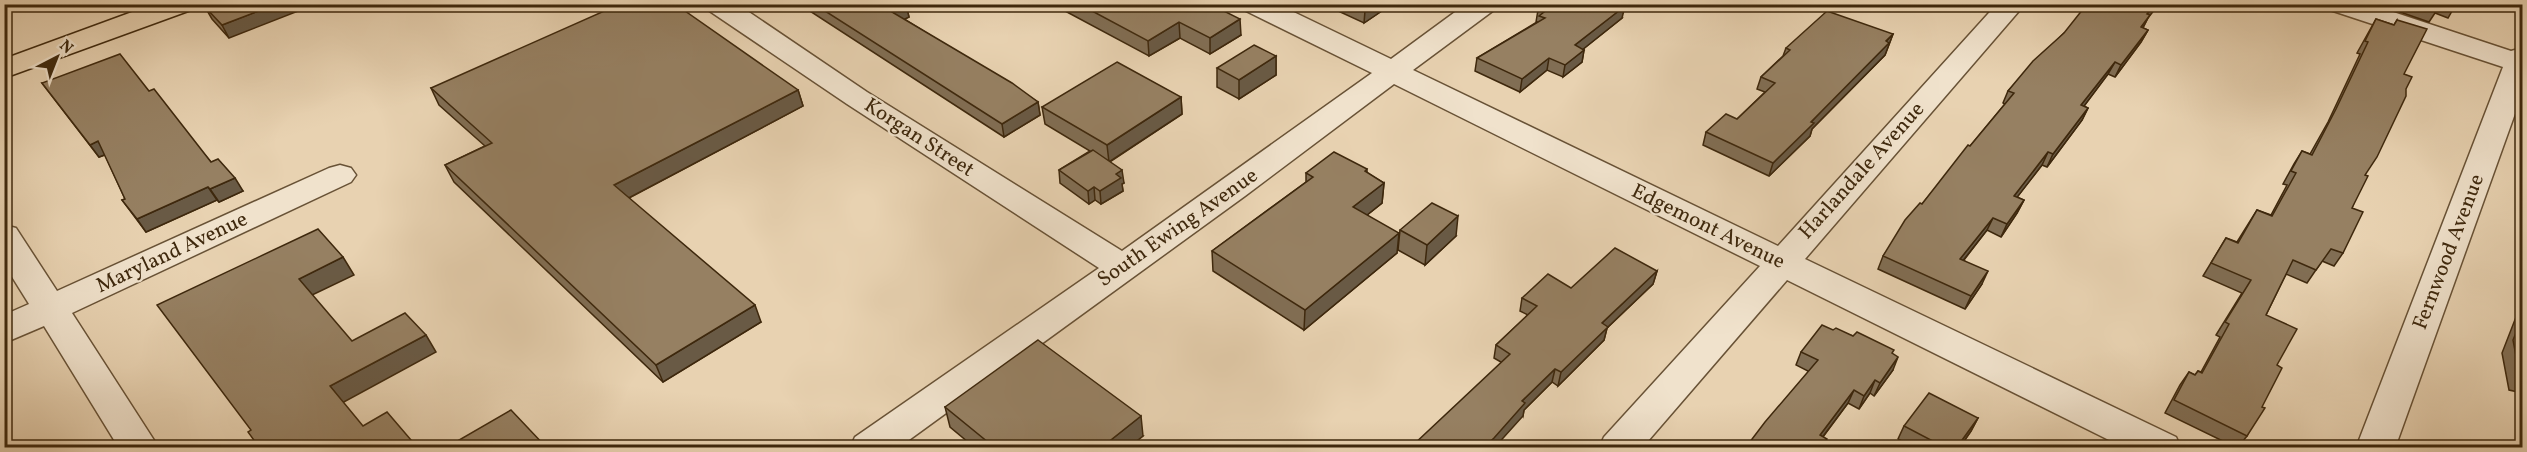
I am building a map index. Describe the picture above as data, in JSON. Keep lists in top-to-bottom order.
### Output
{
  "streets": {
    "street": [
      "Korgan Street",
      "Harlandale Avenue",
      "Edgemont Avenue",
      "South Ewing Avenue",
      "Fernwood Avenue",
      "Maryland Avenue"
    ]
  },
  "crossings": [
    ["Korgan Street", "South Ewing Avenue"],
    ["Harlandale Avenue", "Edgemont Avenue"],
    ["Edgemont Avenue", "South Ewing Avenue"]
  ],
  "north": "top right"
}
